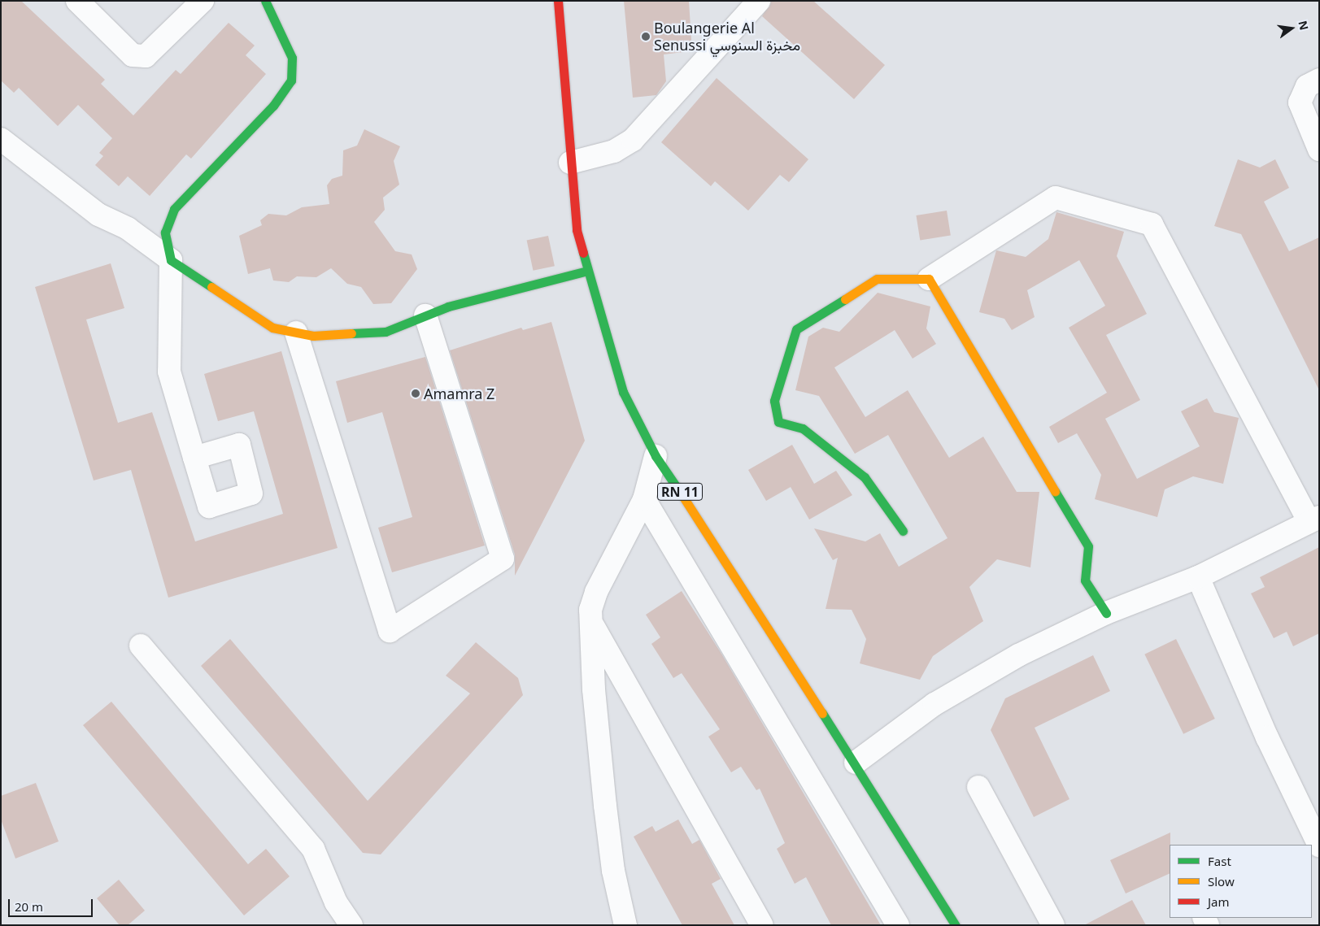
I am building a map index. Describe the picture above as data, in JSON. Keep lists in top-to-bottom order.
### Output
{
  "streets": {
    "street": ["RN 11"]
  },
  "places": ["Boulangerie Al Senussi مخبزة السنوسي", "Amamra Z"],
  "legend": ["Fast", "Slow", "Jam"],
  "scale_bar": "20 m",
  "north": "right"
}
